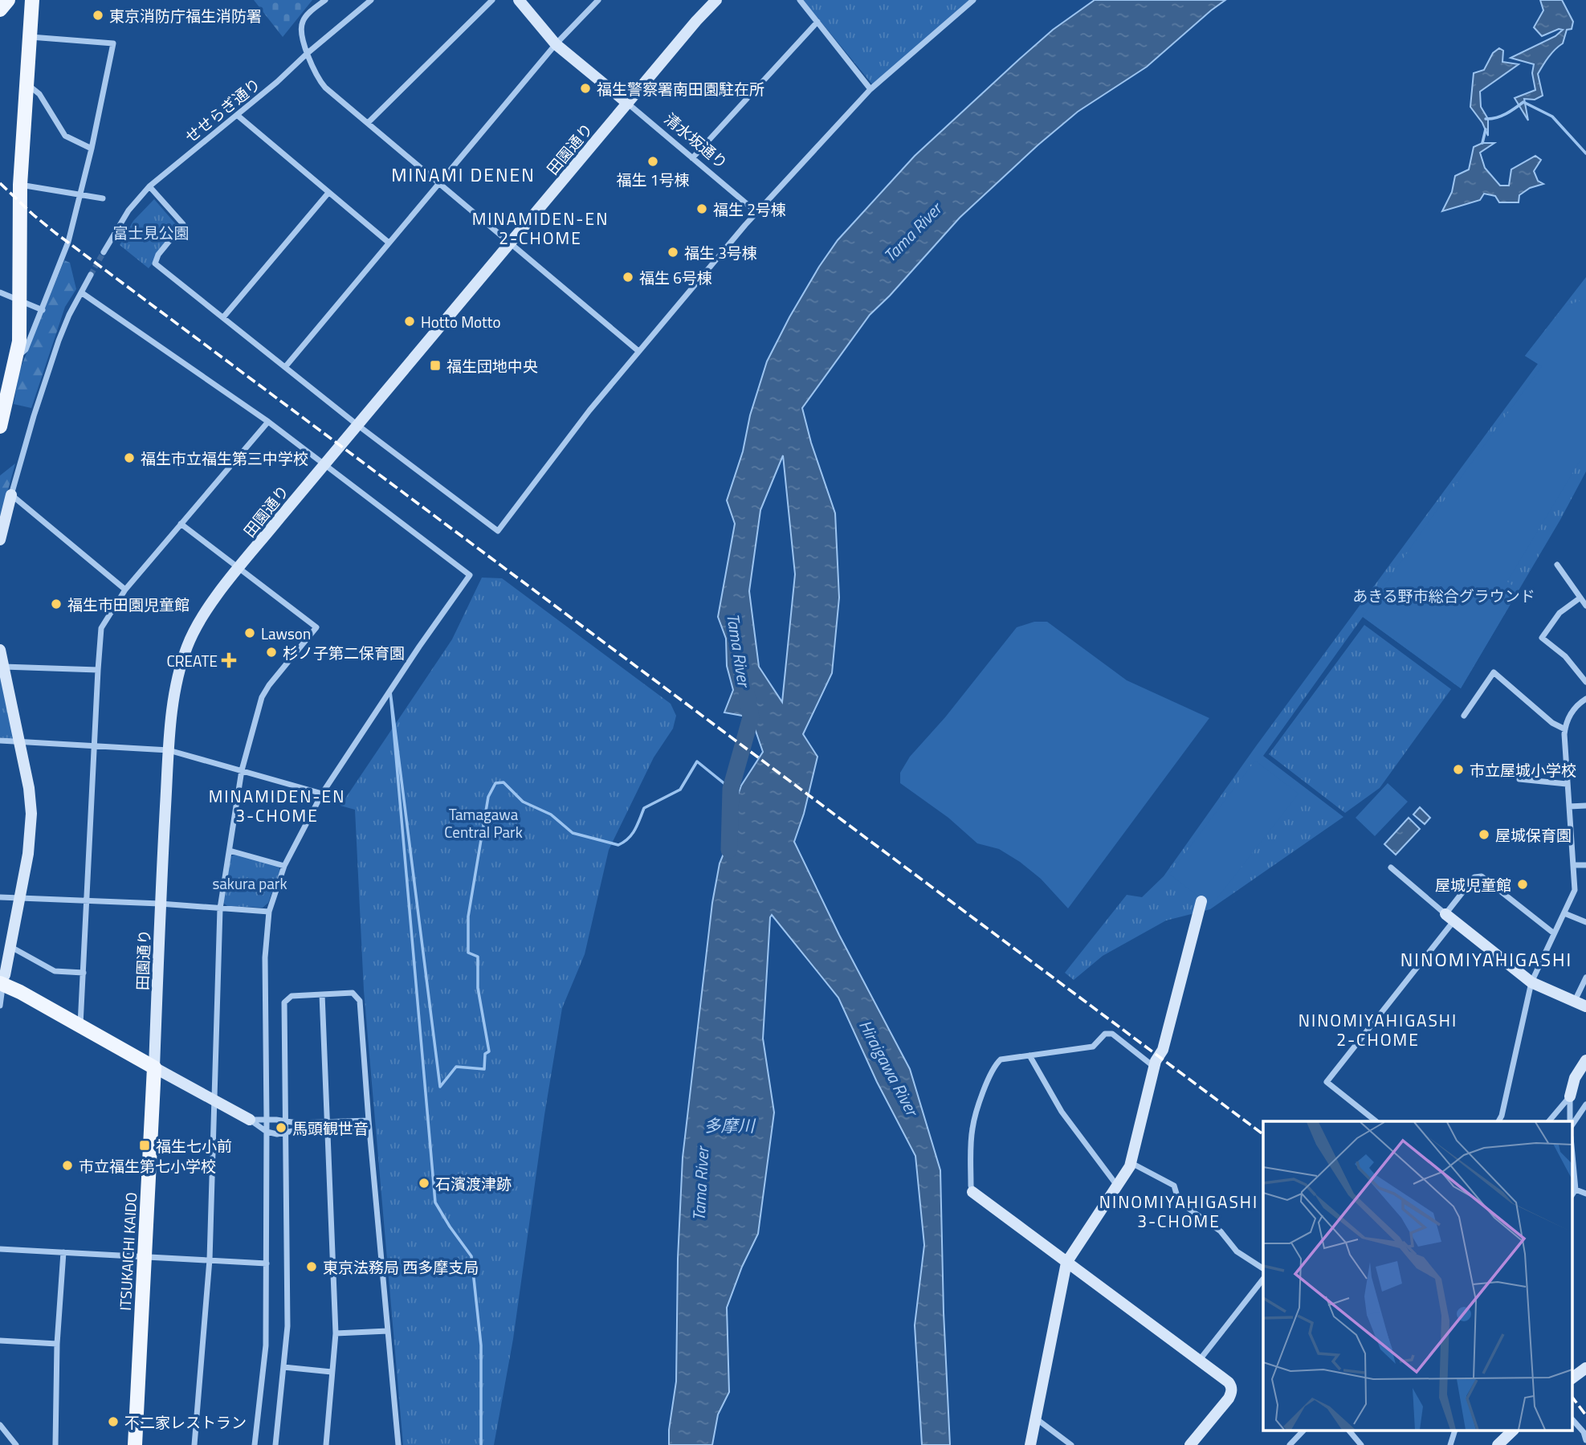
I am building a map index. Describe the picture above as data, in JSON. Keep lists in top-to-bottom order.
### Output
{
  "streets": {
    "main road": ["ITSUKAICHI KAIDO"],
    "street": ["せせらぎ通り", "清水坂通り", "田園通り"]
  },
  "crossings": [
    ["清水坂通り", "田園通り"],
    ["田園通り", "ITSUKAICHI KAIDO"]
  ],
  "districts": [
    "MINAMI DENEN",
    "MINAMIDEN-EN 2-CHOME",
    "MINAMIDEN-EN 3-CHOME",
    "NINOMIYAHIGASHI",
    "NINOMIYAHIGASHI 2-CHOME",
    "NINOMIYAHIGASHI 3-CHOME"
  ],
  "water": ["Tama River", "Hiraigawa River", "多摩川"],
  "parks": [
    "富士見公園",
    "あきる野市総合グラウンド",
    "Tamagawa Central Park",
    "sakura park"
  ],
  "places": {
    "other": [
      "東京消防庁福生消防署",
      "福生警察署南田園駐在所",
      "福生 1号棟",
      "福生 2号棟",
      "福生 3号棟",
      "福生 6号棟",
      "Hotto Motto",
      "福生市立福生第三中学校",
      "福生市田園児童館",
      "Lawson",
      "杉ノ子第二保育園",
      "市立屋城小学校",
      "屋城保育園",
      "屋城児童館",
      "馬頭観世音",
      "市立福生第七小学校",
      "石濱渡津跡",
      "東京法務局 西多摩支局",
      "不二家レストラン"
    ],
    "transit": ["福生団地中央", "福生七小前"],
    "health": ["CREATE"]
  }
}
